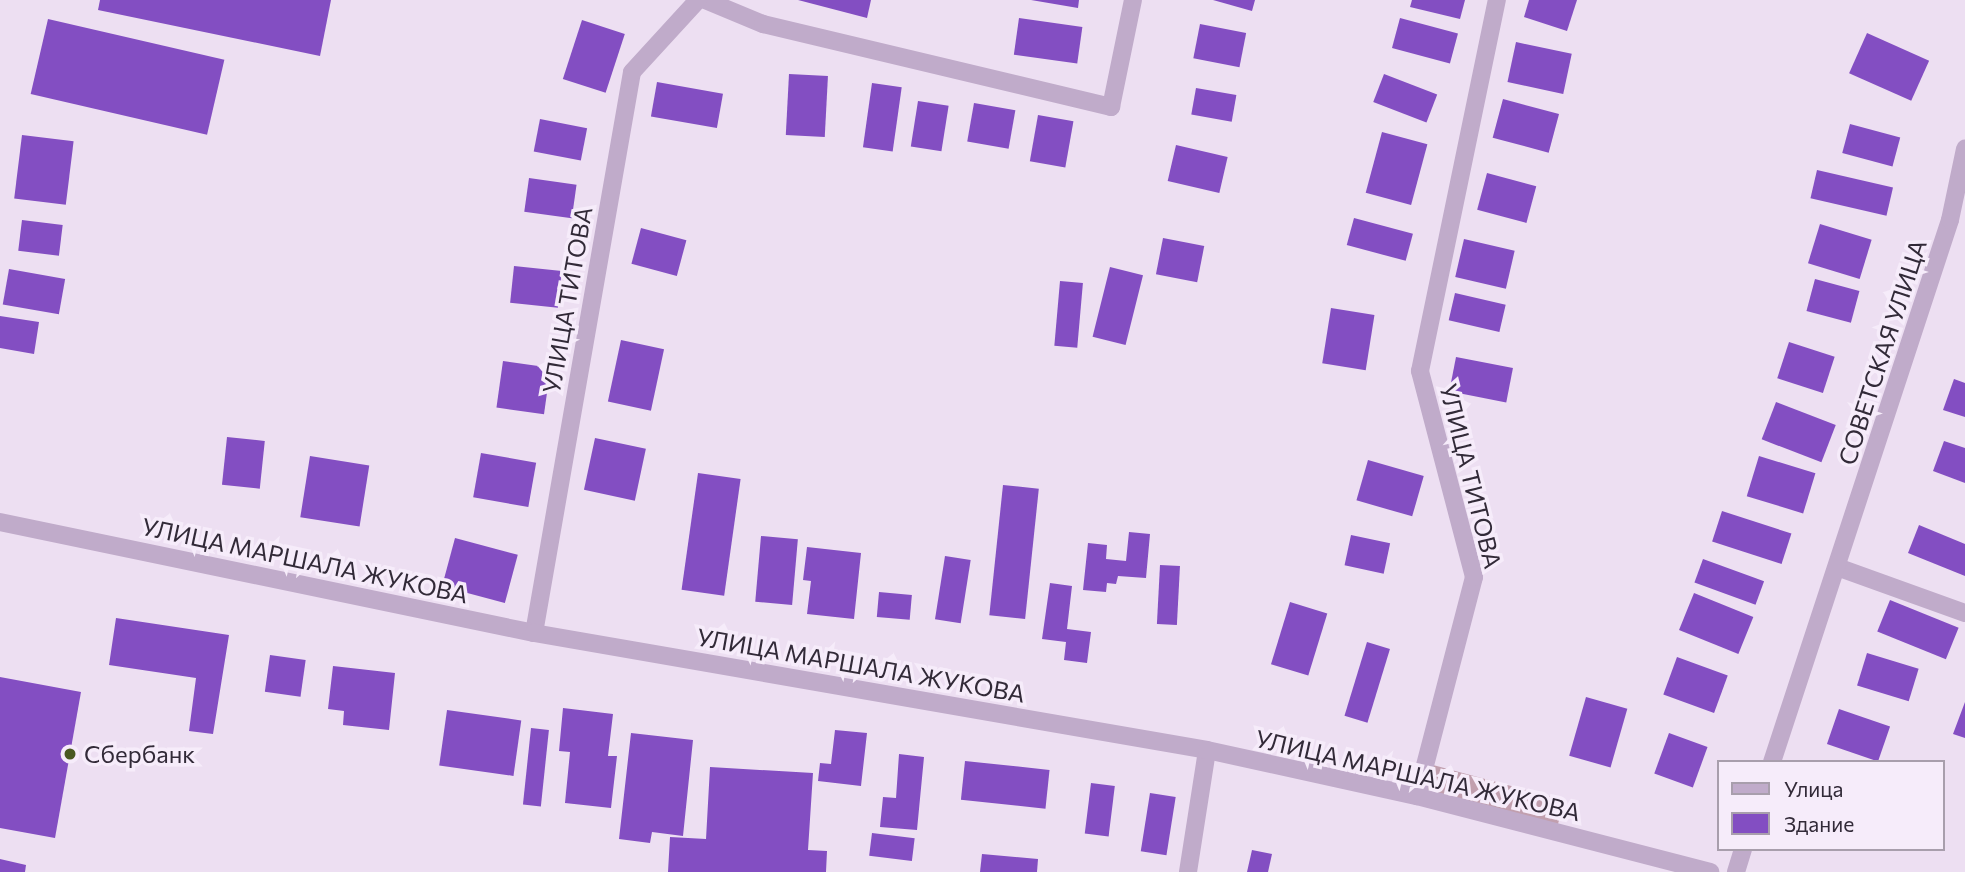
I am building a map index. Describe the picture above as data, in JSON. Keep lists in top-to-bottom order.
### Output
{
  "streets": {
    "street": ["УЛИЦА ТИТОВА", "СОВЕТСКАЯ УЛИЦА", "УЛИЦА МАРШАЛА ЖУКОВА"]
  },
  "crossings": [
    ["УЛИЦА ТИТОВА", "УЛИЦА МАРШАЛА ЖУКОВА"]
  ],
  "places": ["Сбербанк"],
  "legend": ["Улица", "Здание"]
}
